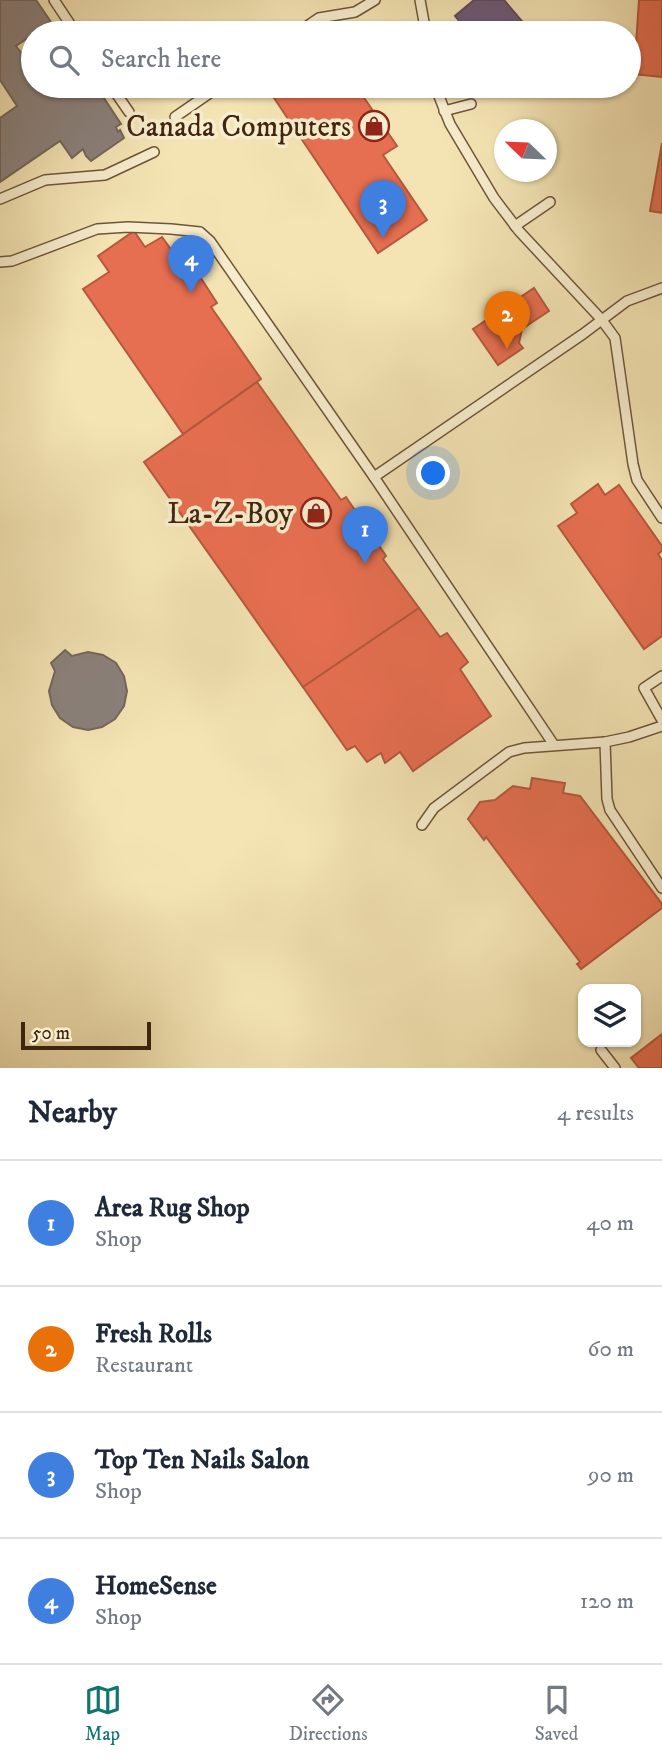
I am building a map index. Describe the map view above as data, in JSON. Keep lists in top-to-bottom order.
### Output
{
  "places": {
    "shop": ["Canada Computers", "La-Z-Boy"]
  },
  "scale_bar": "50 m",
  "north": "top left",
  "page": {
    "search": "Search here",
    "pins": [
      "3",
      "4",
      "2",
      "1"
    ],
    "scale": "50 m",
    "heading": ["Nearby", "4 results"],
    "list": [
      {
        "mark": "1",
        "name": "Area Rug Shop",
        "note": "Shop",
        "value": "40 m"
      },
      {
        "mark": "2",
        "name": "Fresh Rolls",
        "note": "Restaurant",
        "value": "60 m"
      },
      {
        "mark": "3",
        "name": "Top Ten Nails Salon",
        "note": "Shop",
        "value": "90 m"
      },
      {
        "mark": "4",
        "name": "HomeSense",
        "note": "Shop",
        "value": "120 m"
      }
    ],
    "nav": ["Map", "Directions", "Saved"]
  }
}
